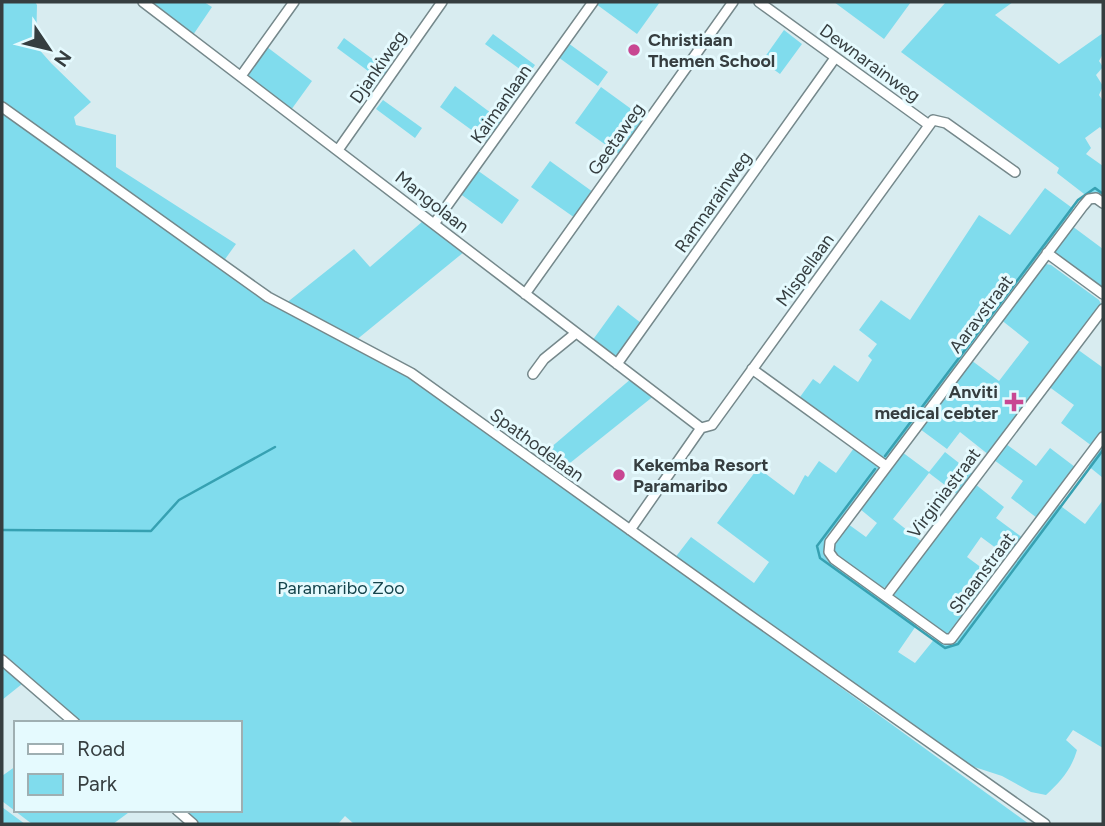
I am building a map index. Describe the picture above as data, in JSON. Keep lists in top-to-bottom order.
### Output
{
  "streets": {
    "street": [
      "Dewnarainweg",
      "Djankiweg",
      "Kaimanlaan",
      "Geetaweg",
      "Mangolaan",
      "Ramnarainweg",
      "Mispellaan",
      "Aaravstraat",
      "Spathodelaan",
      "Virginiastraat",
      "Shaanstraat"
    ]
  },
  "crossings": [
    ["Dewnarainweg", "Ramnarainweg"],
    ["Dewnarainweg", "Mispellaan"],
    ["Djankiweg", "Mangolaan"],
    ["Kaimanlaan", "Mangolaan"],
    ["Geetaweg", "Mangolaan"],
    ["Mangolaan", "Ramnarainweg"],
    ["Mangolaan", "Mispellaan"],
    ["Mispellaan", "Spathodelaan"],
    ["Aaravstraat", "Shaanstraat"],
    ["Virginiastraat", "Shaanstraat"]
  ],
  "parks": ["Paramaribo Zoo"],
  "places": {
    "other": ["Christiaan Themen School", "Kekemba Resort Paramaribo"],
    "health": ["Anviti medical cebter"]
  },
  "legend": ["Road", "Park"],
  "north": "bottom right"
}
